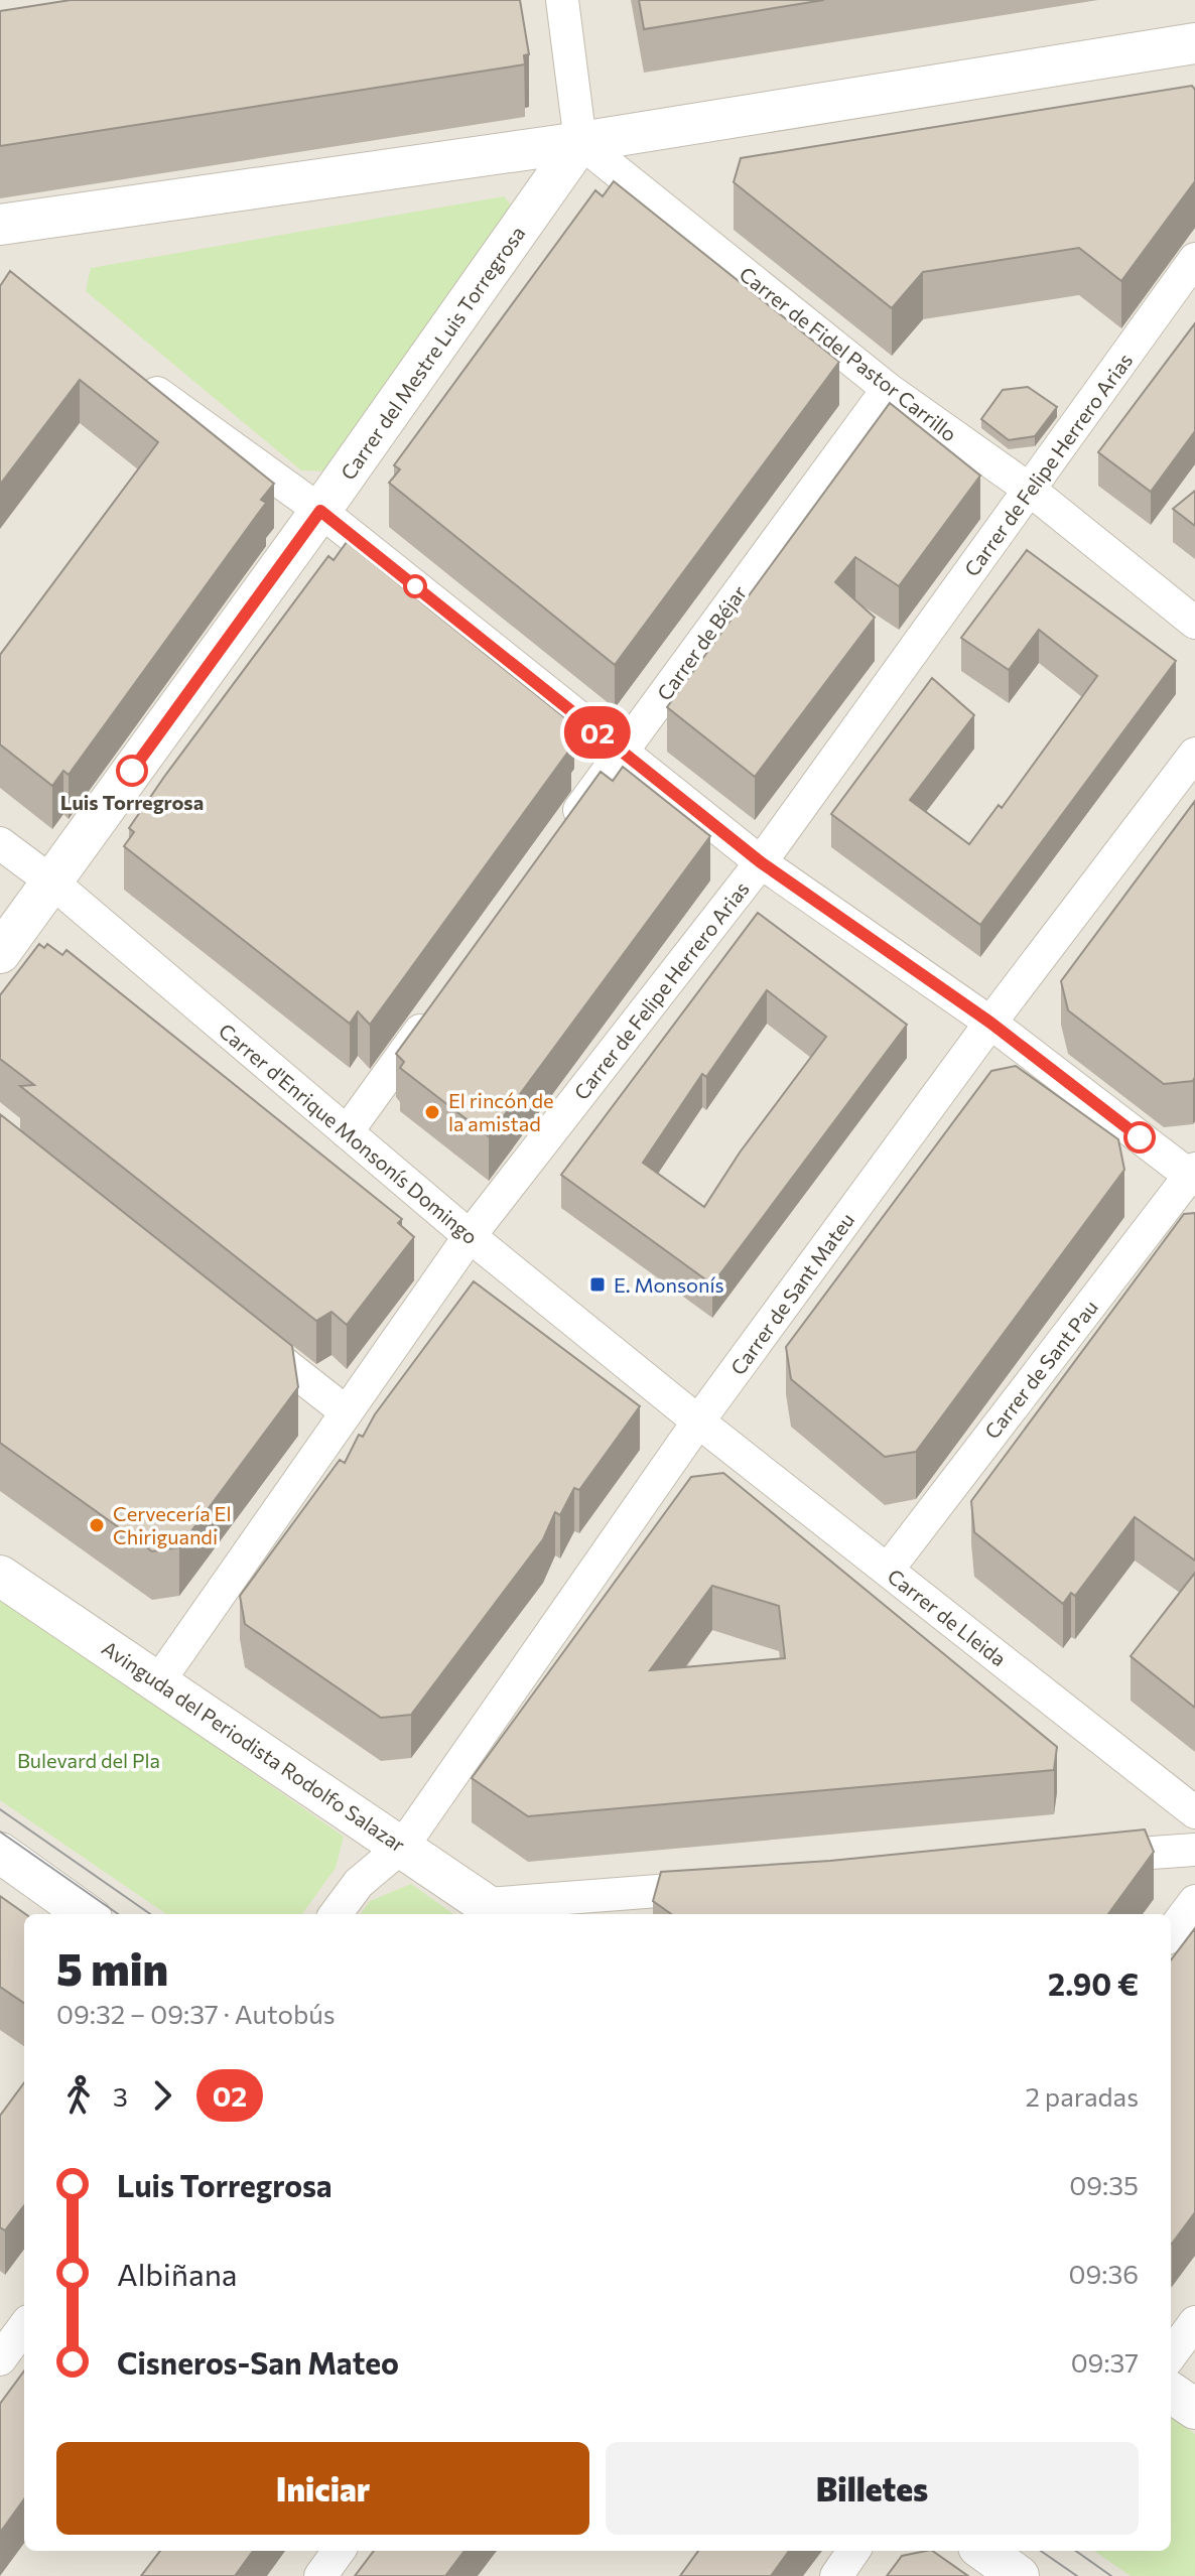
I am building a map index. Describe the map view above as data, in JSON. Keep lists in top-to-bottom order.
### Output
{
  "streets": {
    "street": [
      "Carrer del Mestre Luis Torregrosa",
      "Carrer de Fidel Pastor Carrillo",
      "Carrer de Felipe Herrero Arias",
      "Carrer de Béjar",
      "Carrer d'Enrique Monsonís Domingo",
      "Carrer de Sant Mateu",
      "Carrer de Sant Pau",
      "Carrer de Lleida",
      "Avinguda del Periodista Rodolfo Salazar"
    ]
  },
  "crossings": [
    ["Carrer del Mestre Luis Torregrosa", "Carrer de Fidel Pastor Carrillo"],
    ["Carrer del Mestre Luis Torregrosa", "Carrer d'Enrique Monsonís Domingo"],
    ["Carrer de Fidel Pastor Carrillo", "Carrer de Felipe Herrero Arias"],
    ["Carrer de Fidel Pastor Carrillo", "Carrer de Béjar"],
    ["Carrer de Felipe Herrero Arias", "Carrer d'Enrique Monsonís Domingo"],
    ["Carrer de Felipe Herrero Arias", "Avinguda del Periodista Rodolfo Salazar"],
    ["Carrer d'Enrique Monsonís Domingo", "Carrer de Sant Mateu"],
    ["Carrer d'Enrique Monsonís Domingo", "Carrer de Lleida"],
    ["Carrer de Sant Mateu", "Carrer de Lleida"],
    ["Carrer de Sant Mateu", "Avinguda del Periodista Rodolfo Salazar"],
    ["Carrer de Sant Pau", "Carrer de Lleida"]
  ],
  "parks": ["Bulevard del Pla"],
  "places": {
    "other": ["Luis Torregrosa", "El rincón de la amistad", "Cervecería El Chiriguandi"],
    "transit": ["E. Monsonís"]
  },
  "lines": ["bus line 02"],
  "page": {
    "on_map": "02",
    "heading": ["5 min", "09:32 – 09:37 · Autobús", "2.90 €"],
    "legs": ["3", "02", "2 paradas"],
    "list": [
      {
        "name": "Luis Torregrosa",
        "value": "09:35"
      },
      {
        "name": "Albiñana",
        "value": "09:36"
      },
      {
        "name": "Cisneros-San Mateo",
        "value": "09:37"
      }
    ],
    "buttons": ["Iniciar", "Billetes"]
  }
}
